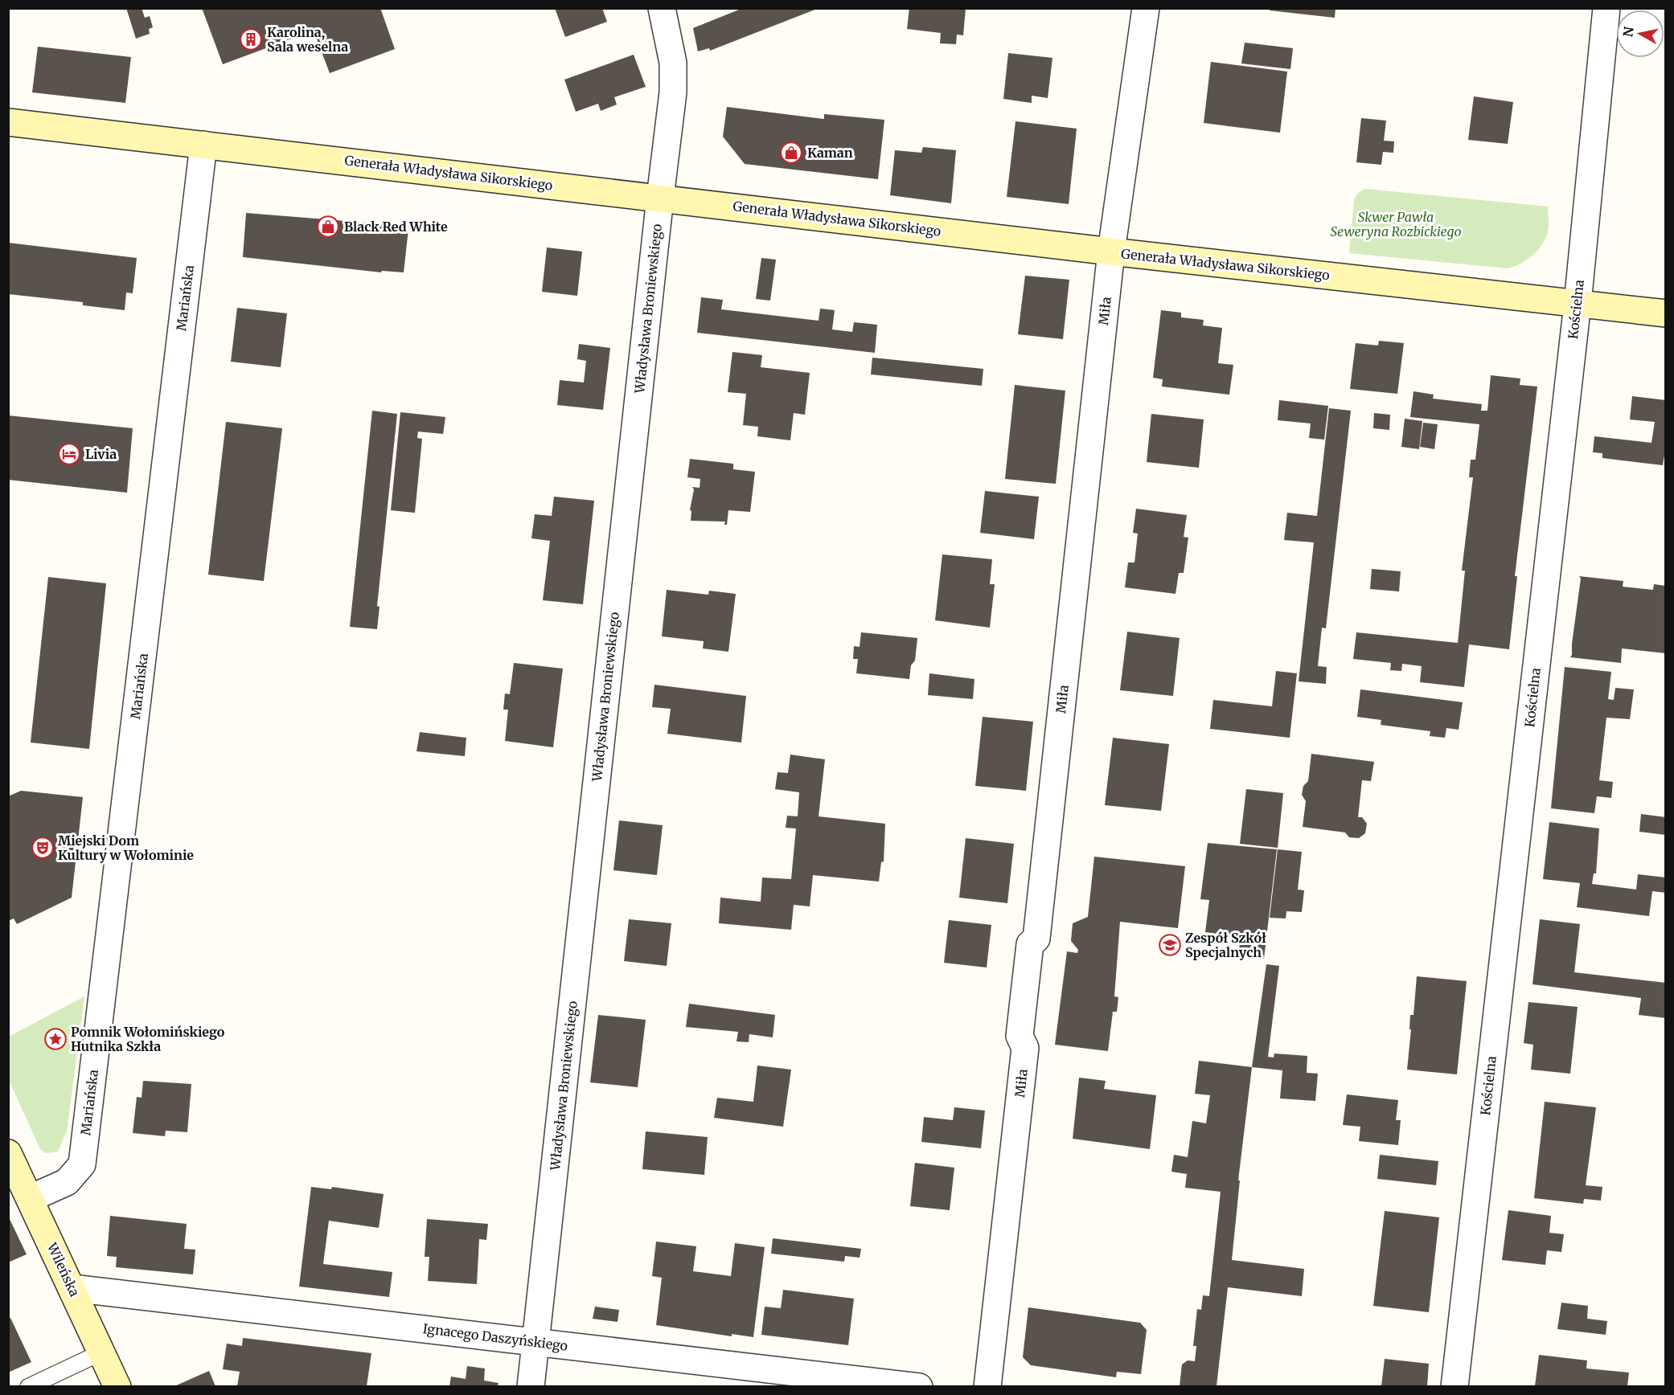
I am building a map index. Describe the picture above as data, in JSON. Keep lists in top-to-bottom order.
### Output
{
  "streets": {
    "street": [
      "Generała Władysława Sikorskiego",
      "Mariańska",
      "Władysława Broniewskiego",
      "Kościelna",
      "Miła",
      "Wileńska",
      "Ignacego Daszyńskiego"
    ]
  },
  "crossings": [
    ["Generała Władysława Sikorskiego", "Mariańska"],
    ["Generała Władysława Sikorskiego", "Władysława Broniewskiego"],
    ["Generała Władysława Sikorskiego", "Kościelna"],
    ["Generała Władysława Sikorskiego", "Miła"],
    ["Mariańska", "Wileńska"],
    ["Władysława Broniewskiego", "Ignacego Daszyńskiego"],
    ["Wileńska", "Ignacego Daszyńskiego"]
  ],
  "parks": ["Skwer Pawła Seweryna Rozbickiego"],
  "places": {
    "building": ["Karolina, Sala weselna"],
    "shop": ["Kaman", "Black Red White"],
    "hotel": ["Livia"],
    "theatre": ["Miejski Dom Kultury w Wołominie"],
    "school or university": ["Zespół Szkół Specjalnych"],
    "place": ["Pomnik Wołomińskiego Hutnika Szkła"]
  },
  "north": "left"
}
